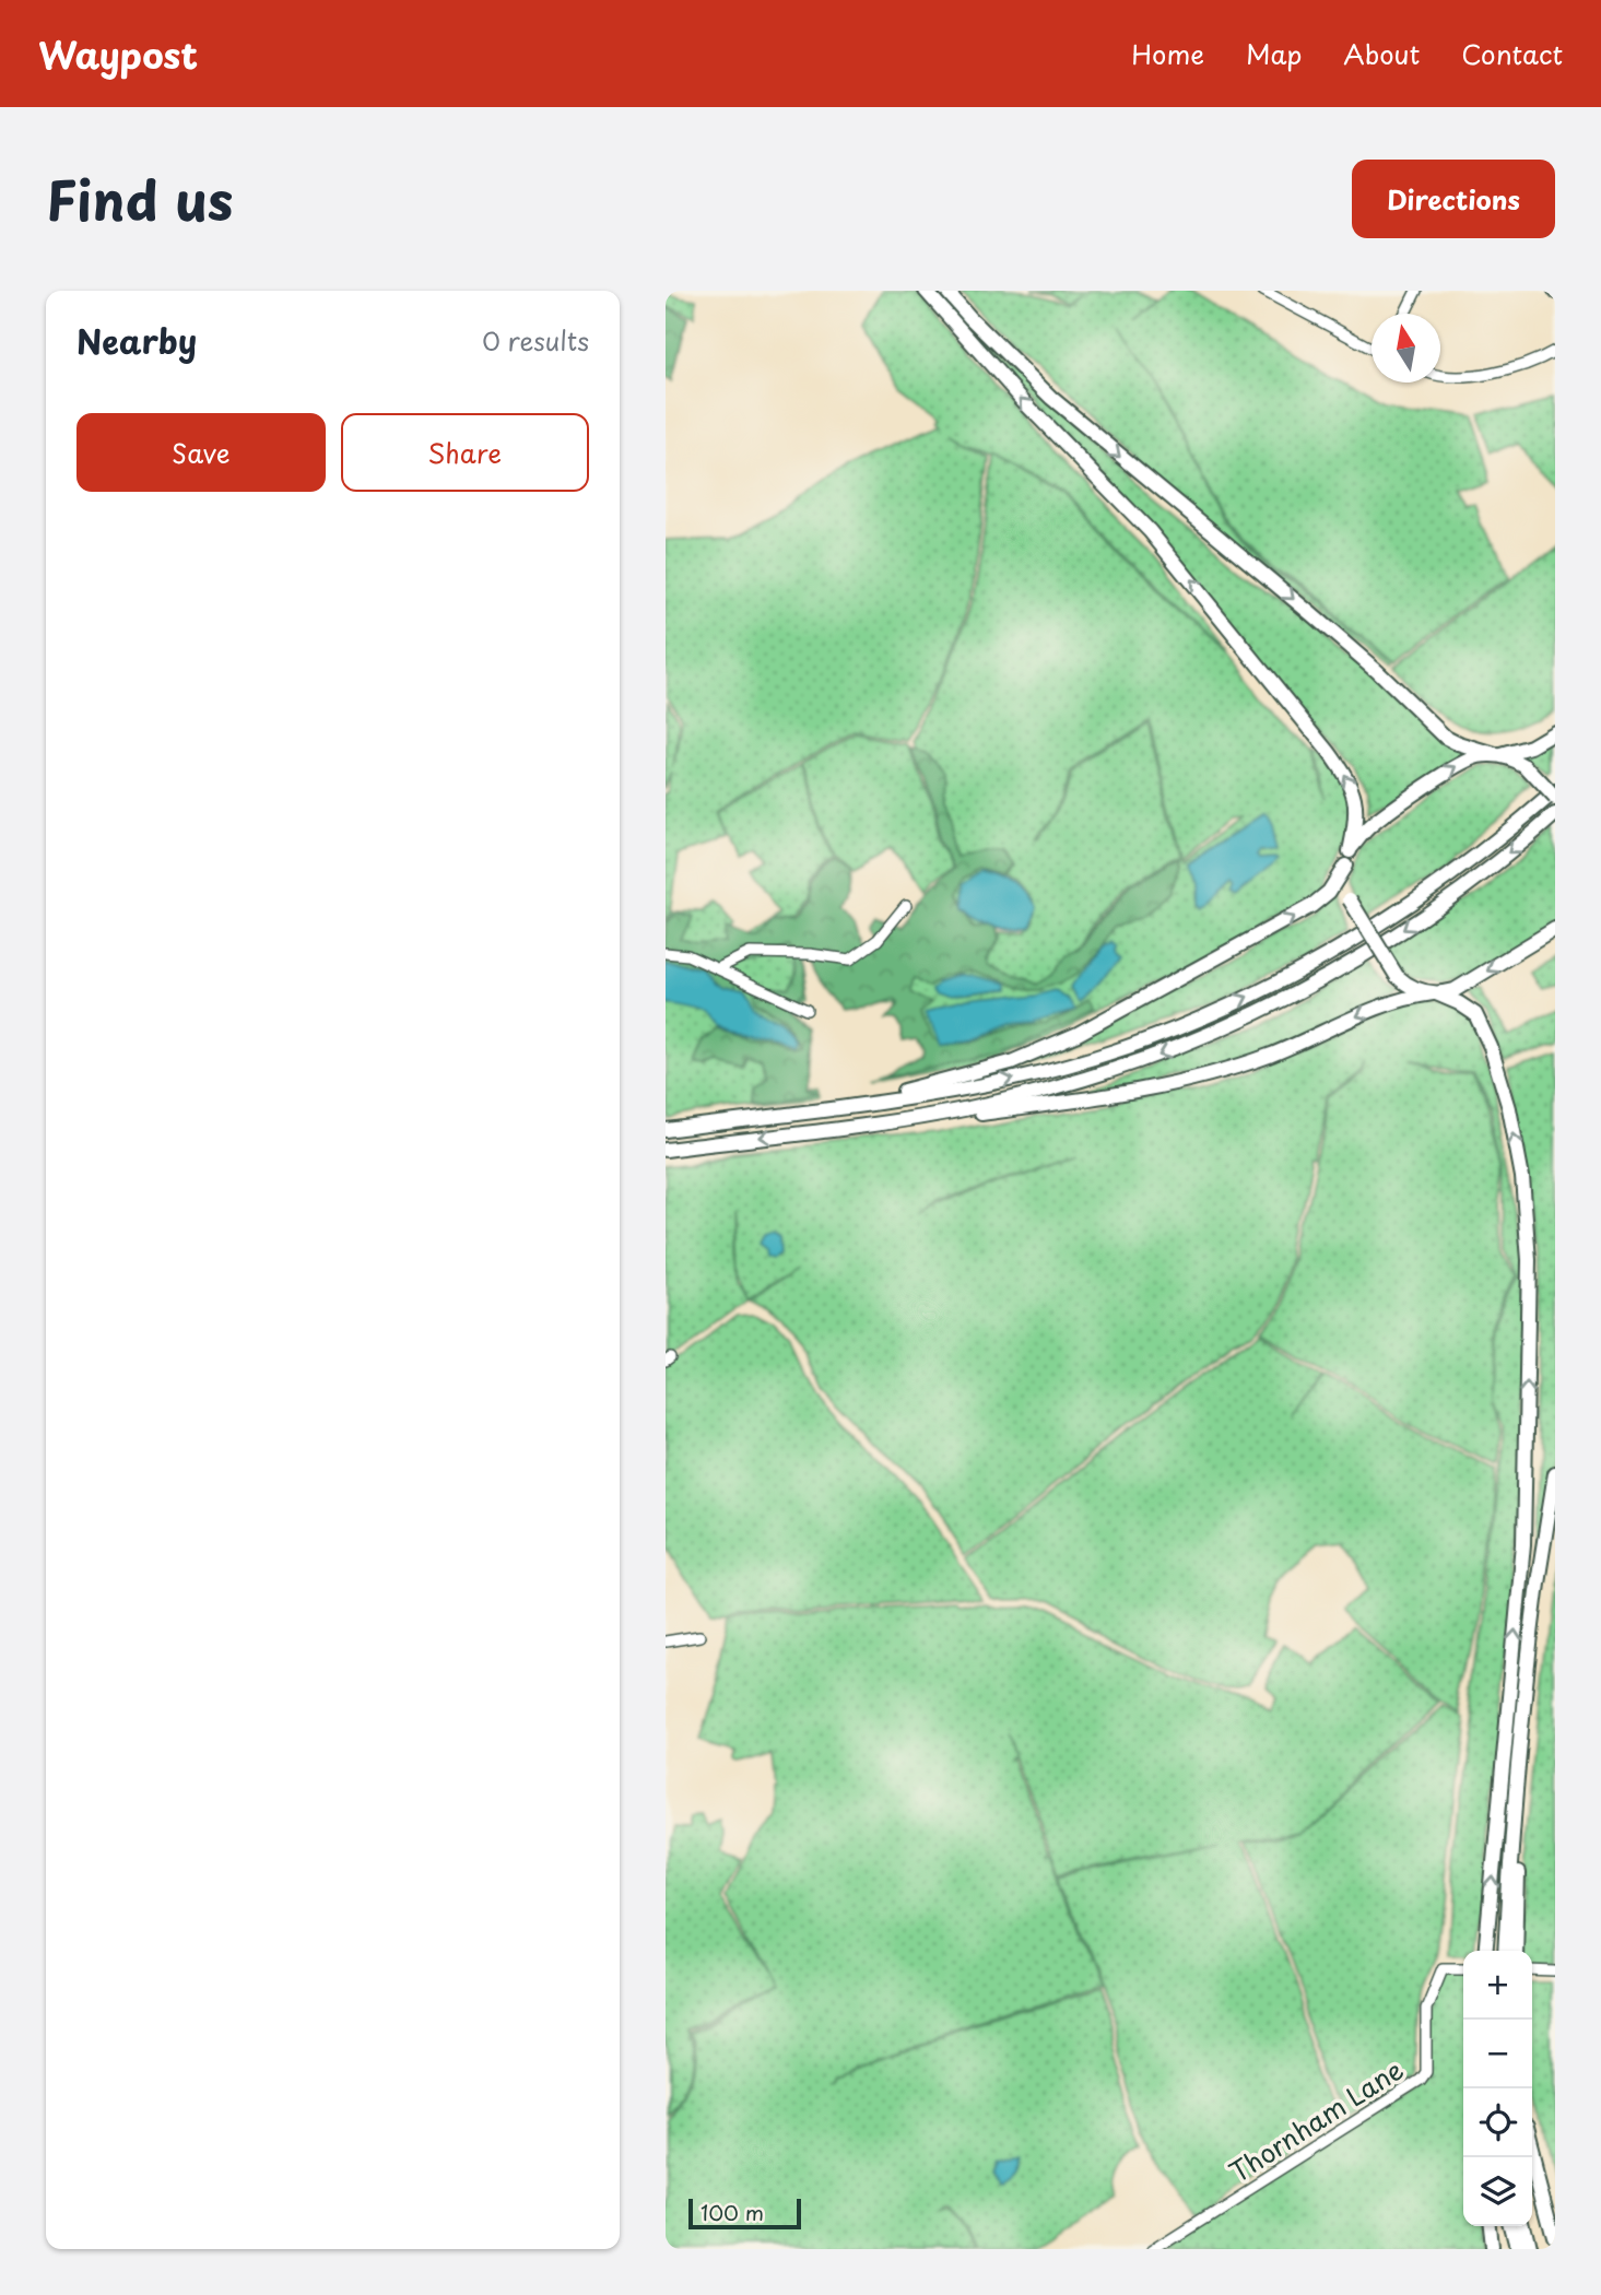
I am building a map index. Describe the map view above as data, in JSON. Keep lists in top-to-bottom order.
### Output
{
  "streets": {
    "street": ["Thornham Lane"]
  },
  "scale_bar": "100 m",
  "north": "top",
  "page": {
    "header": "Waypost",
    "nav": [
      "Home",
      "Map",
      "About",
      "Contact"
    ],
    "title": "Find us",
    "buttons": [
      "Directions",
      ["Save", "Share"]
    ],
    "heading": ["Nearby", "0 results"],
    "map_buttons": ["+", "−"],
    "scale": "100 m"
  }
}
